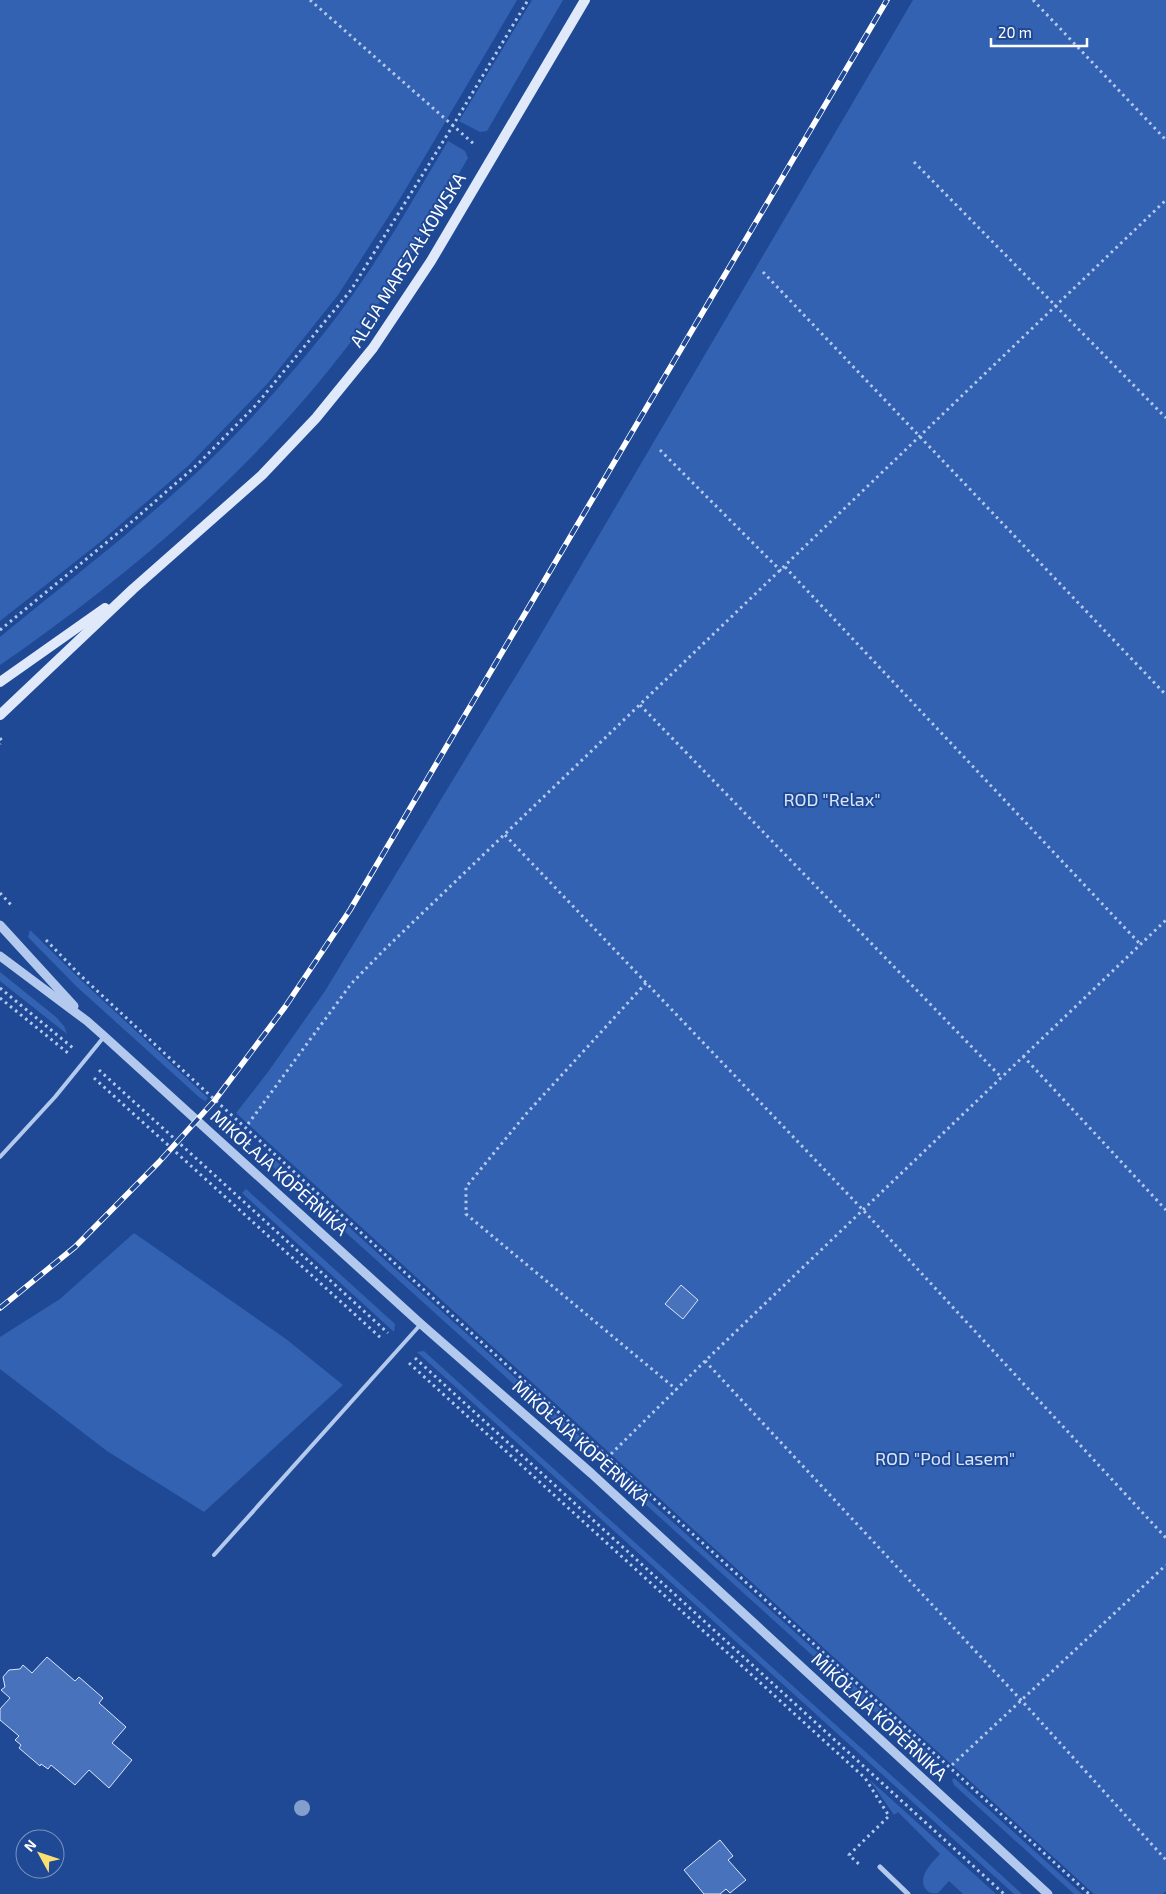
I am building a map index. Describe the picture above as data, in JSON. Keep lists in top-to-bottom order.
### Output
{
  "streets": {
    "main road": ["ALEJA MARSZAŁKOWSKA"],
    "street": ["MIKOŁAJA KOPERNIKA"]
  },
  "parks": ["ROD \"Relax\"", "ROD \"Pod Lasem\""],
  "scale_bar": "20 m",
  "north": "top left"
}
